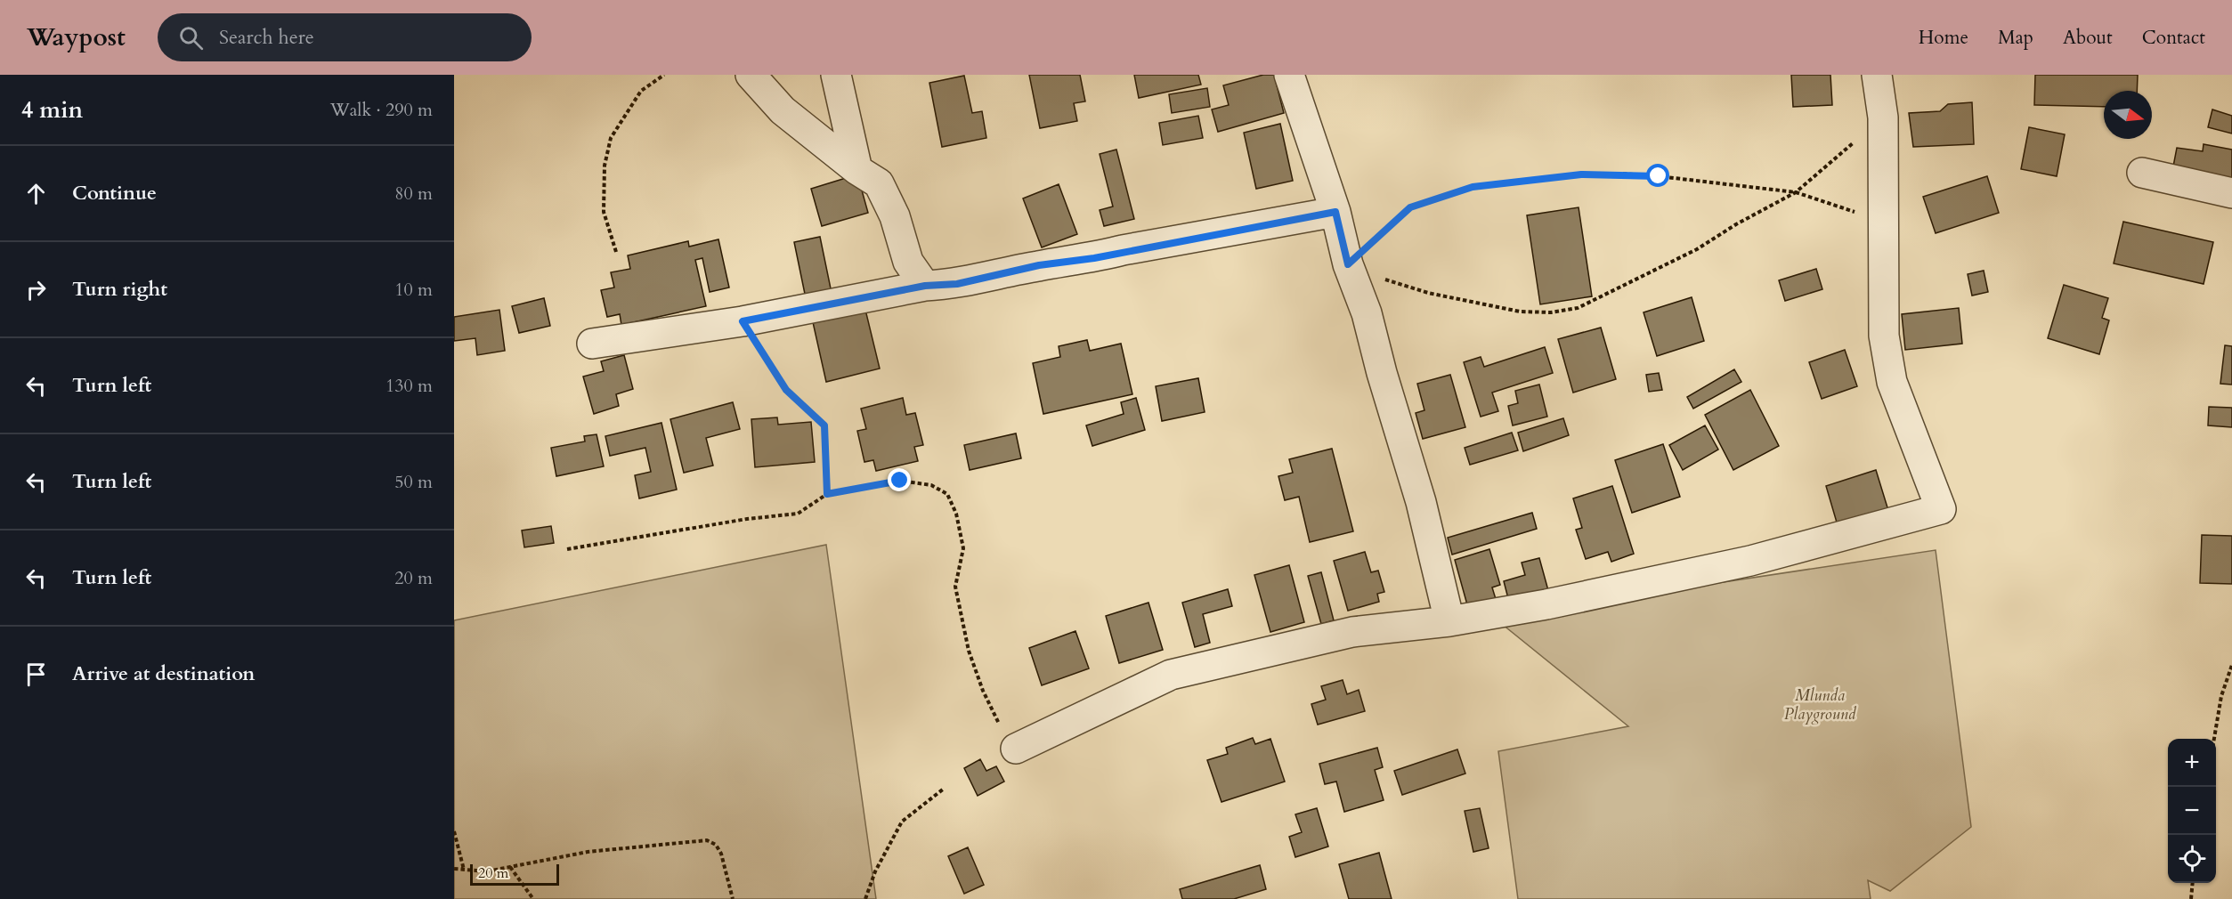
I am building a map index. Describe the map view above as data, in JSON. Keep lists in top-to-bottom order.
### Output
{
  "parks": ["Mlunda Playground"],
  "scale_bar": "20 m",
  "north": "right",
  "page": {
    "header": "Waypost",
    "search": "Search here",
    "nav": [
      "Home",
      "Map",
      "About",
      "Contact"
    ],
    "heading": ["4 min", "Walk · 290 m"],
    "list": [
      ["Continue", "80 m"],
      ["Turn right", "10 m"],
      ["Turn left", "130 m"],
      ["Turn left", "50 m"],
      ["Turn left", "20 m"],
      "Arrive at destination"
    ],
    "map_buttons": ["+", "−"],
    "scale": "20 m"
  }
}
